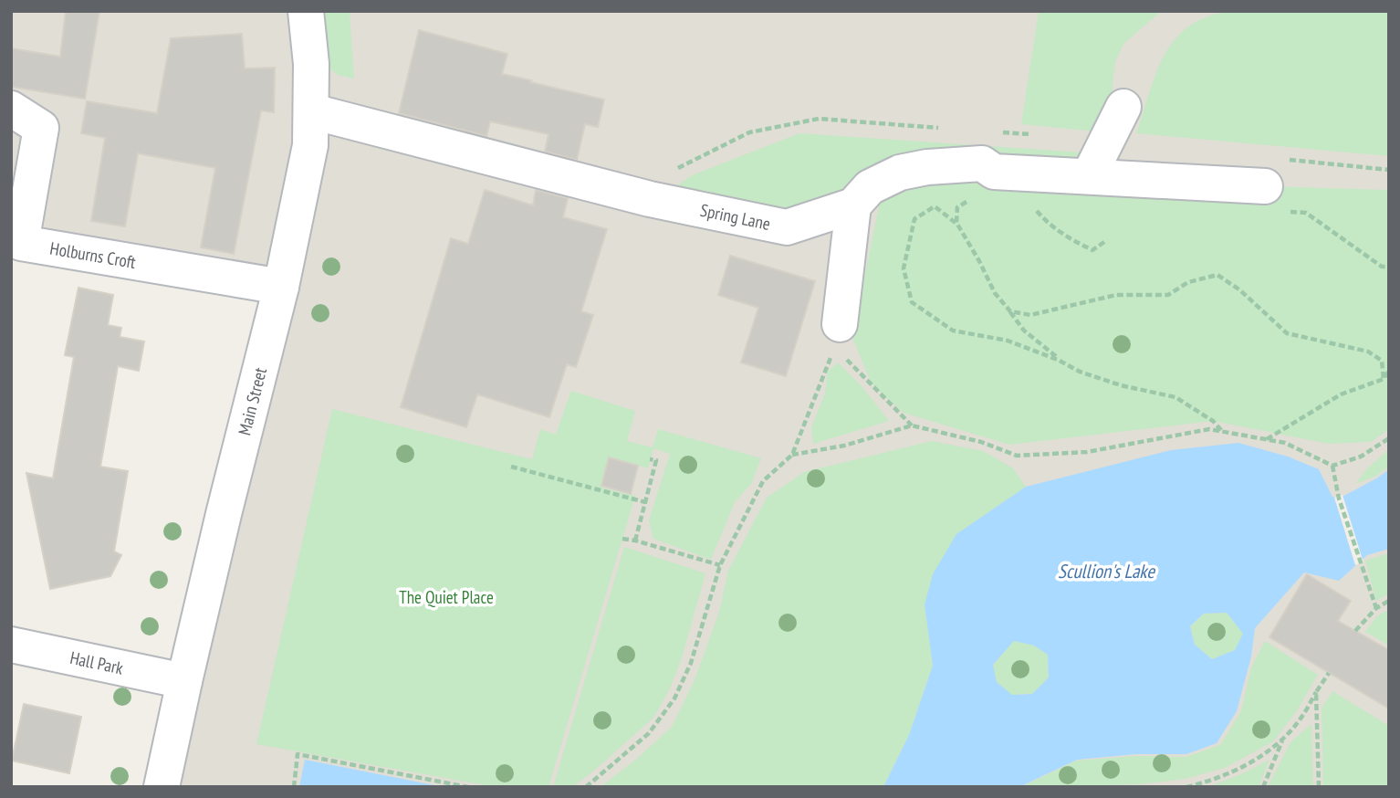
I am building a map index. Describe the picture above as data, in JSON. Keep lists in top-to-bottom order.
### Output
{
  "streets": {
    "street": [
      "Spring Lane",
      "Holburns Croft",
      "Main Street",
      "Hall Park"
    ]
  },
  "crossings": [
    ["Spring Lane", "Main Street"],
    ["Holburns Croft", "Main Street"],
    ["Main Street", "Hall Park"]
  ],
  "water": ["Scullion's Lake"],
  "parks": ["The Quiet Place"]
}
